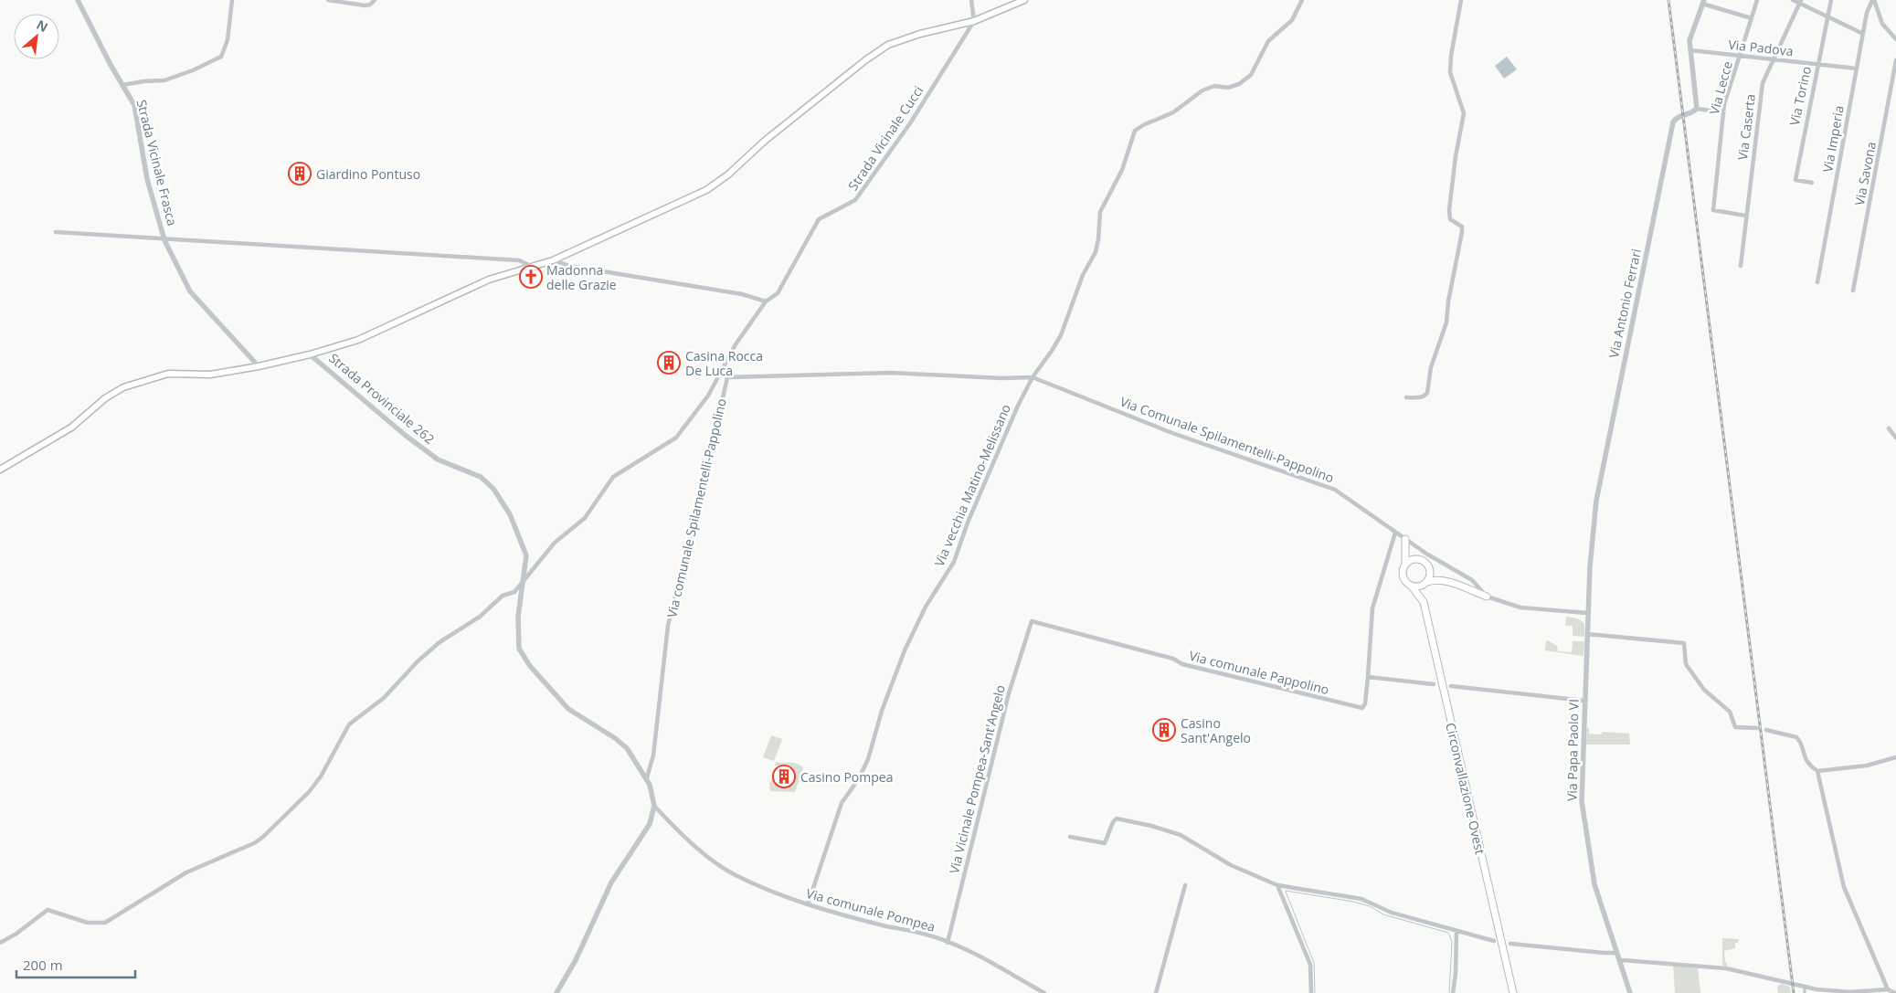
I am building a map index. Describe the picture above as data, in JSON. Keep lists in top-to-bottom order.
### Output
{
  "streets": {
    "main road": ["Circonvallazione Ovest"],
    "street": [
      "Via Padova",
      "Via Lecce",
      "Via Torino",
      "Via Caserta",
      "Strada Vicinale Cucci",
      "Via Imperia",
      "Strada Vicinale Frasca",
      "Via Savona",
      "Via Antonio Ferrari",
      "Strada Provinciale 262",
      "Via Comunale Spilamentelli-Pappolino",
      "Via vecchia Matino-Melissano",
      "Via comunale Spilamentelli-Pappolino",
      "Via comunale Pappolino",
      "Via Papa Paolo VI",
      "Via Vicinale Pompea-Sant'Angelo",
      "Via comunale Pompea"
    ]
  },
  "crossings": [
    ["Via Padova", "Via Lecce"],
    ["Via Padova", "Via Torino"],
    ["Via Padova", "Via Caserta"],
    ["Via Padova", "Via Imperia"],
    ["Via Lecce", "Via Caserta"],
    ["Strada Vicinale Cucci", "Strada Provinciale 262"],
    ["Via Antonio Ferrari", "Via Papa Paolo VI"],
    ["Strada Provinciale 262", "Via comunale Spilamentelli-Pappolino"],
    ["Strada Provinciale 262", "Via comunale Pompea"],
    ["Via Comunale Spilamentelli-Pappolino", "Via vecchia Matino-Melissano"],
    ["Via Comunale Spilamentelli-Pappolino", "Via comunale Spilamentelli-Pappolino"],
    ["Via vecchia Matino-Melissano", "Via comunale Spilamentelli-Pappolino"],
    ["Via vecchia Matino-Melissano", "Via comunale Pompea"],
    ["Via comunale Pappolino", "Via Vicinale Pompea-Sant'Angelo"],
    ["Via Vicinale Pompea-Sant'Angelo", "Via comunale Pompea"]
  ],
  "places": {
    "building": [
      "Giardino Pontuso",
      "Casina Rocca De Luca",
      "Casino Sant'Angelo",
      "Casino Pompea"
    ],
    "church": ["Madonna delle Grazie"]
  },
  "scale_bar": "200 m",
  "north": "top right"
}
